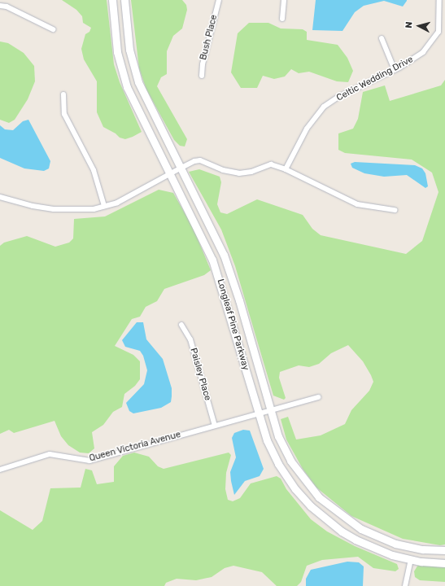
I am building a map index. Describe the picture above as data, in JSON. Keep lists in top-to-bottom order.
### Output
{
  "streets": {
    "main road": ["Longleaf Pine Parkway"],
    "street": [
      "Bush Place",
      "Celtic Wedding Drive",
      "Paisley Place",
      "Queen Victoria Avenue"
    ]
  },
  "crossings": [
    ["Longleaf Pine Parkway", "Queen Victoria Avenue"],
    ["Paisley Place", "Queen Victoria Avenue"]
  ],
  "north": "left"
}
